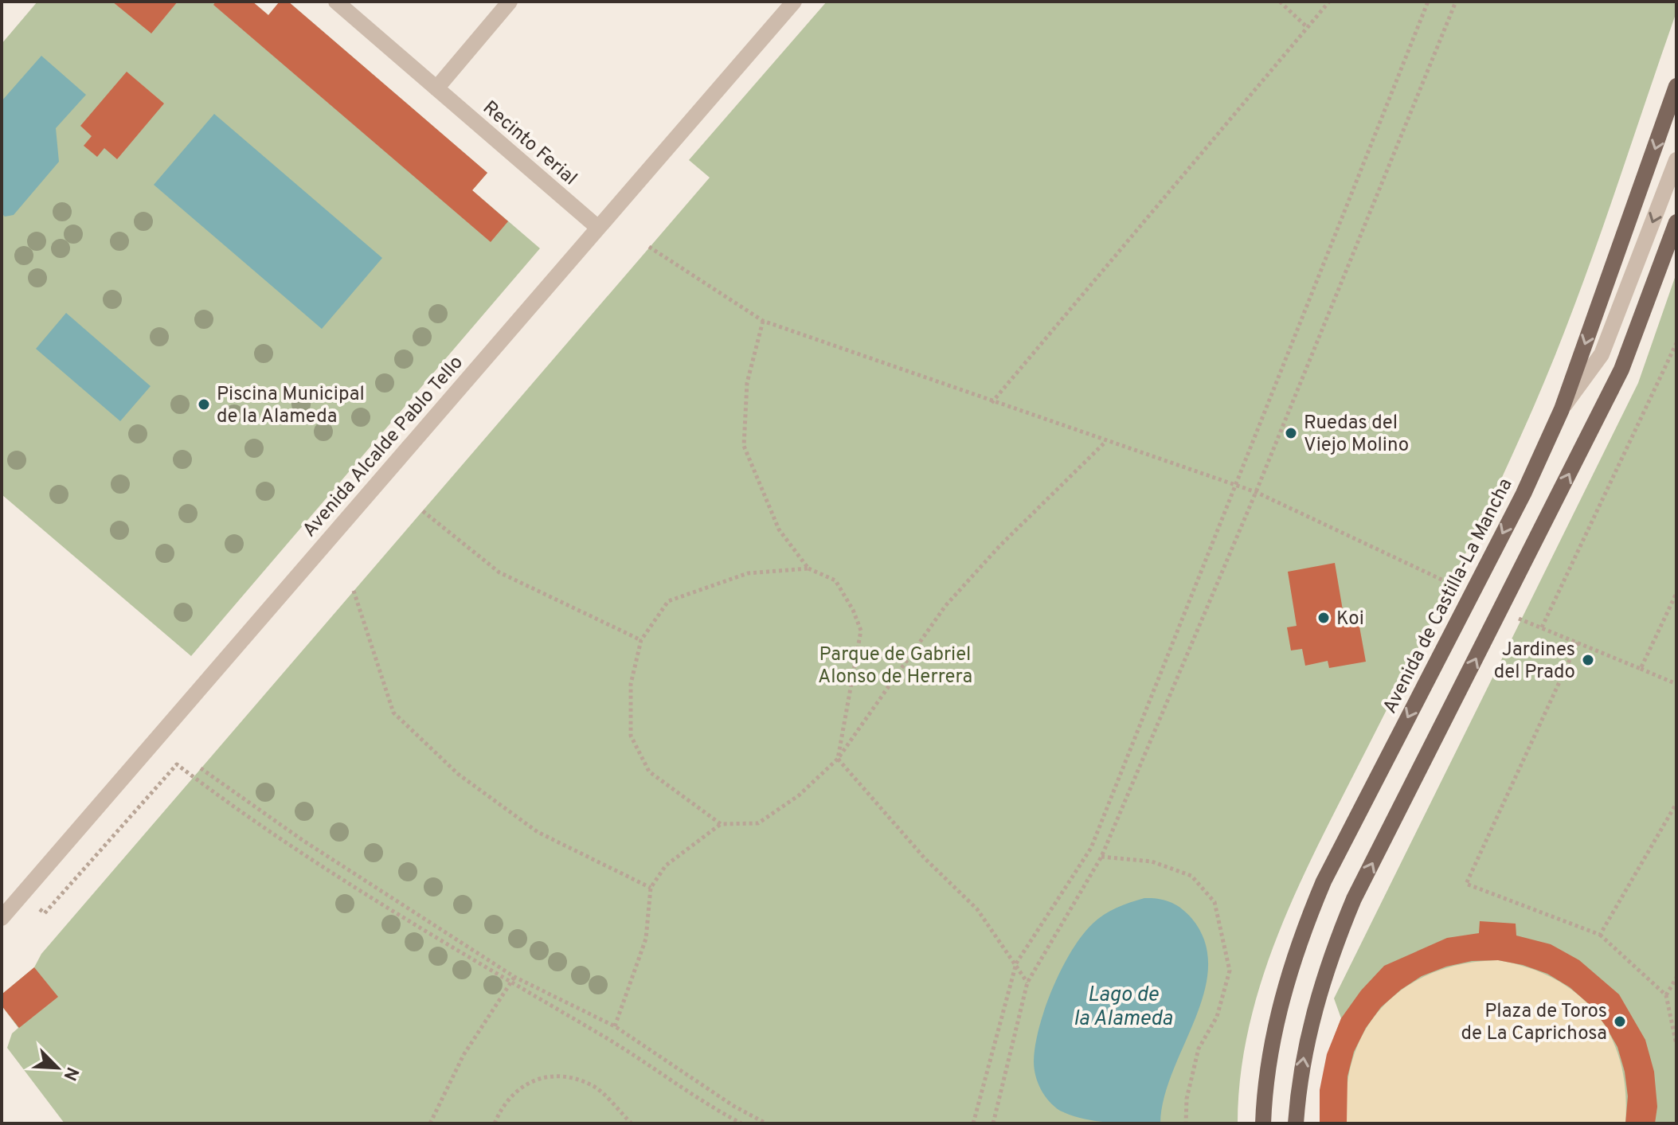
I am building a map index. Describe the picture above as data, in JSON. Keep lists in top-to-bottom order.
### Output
{
  "streets": {
    "main road": ["Avenida de Castilla-La Mancha"],
    "street": ["Recinto Ferial", "Avenida Alcalde Pablo Tello"]
  },
  "crossings": [
    ["Recinto Ferial", "Avenida Alcalde Pablo Tello"]
  ],
  "water": ["Lago de la Alameda"],
  "parks": ["Parque de Gabriel Alonso de Herrera"],
  "places": [
    "Piscina Municipal de la Alameda",
    "Ruedas del Viejo Molino",
    "Koi",
    "Jardines del Prado",
    "Plaza de Toros de La Caprichosa"
  ],
  "north": "bottom right"
}
